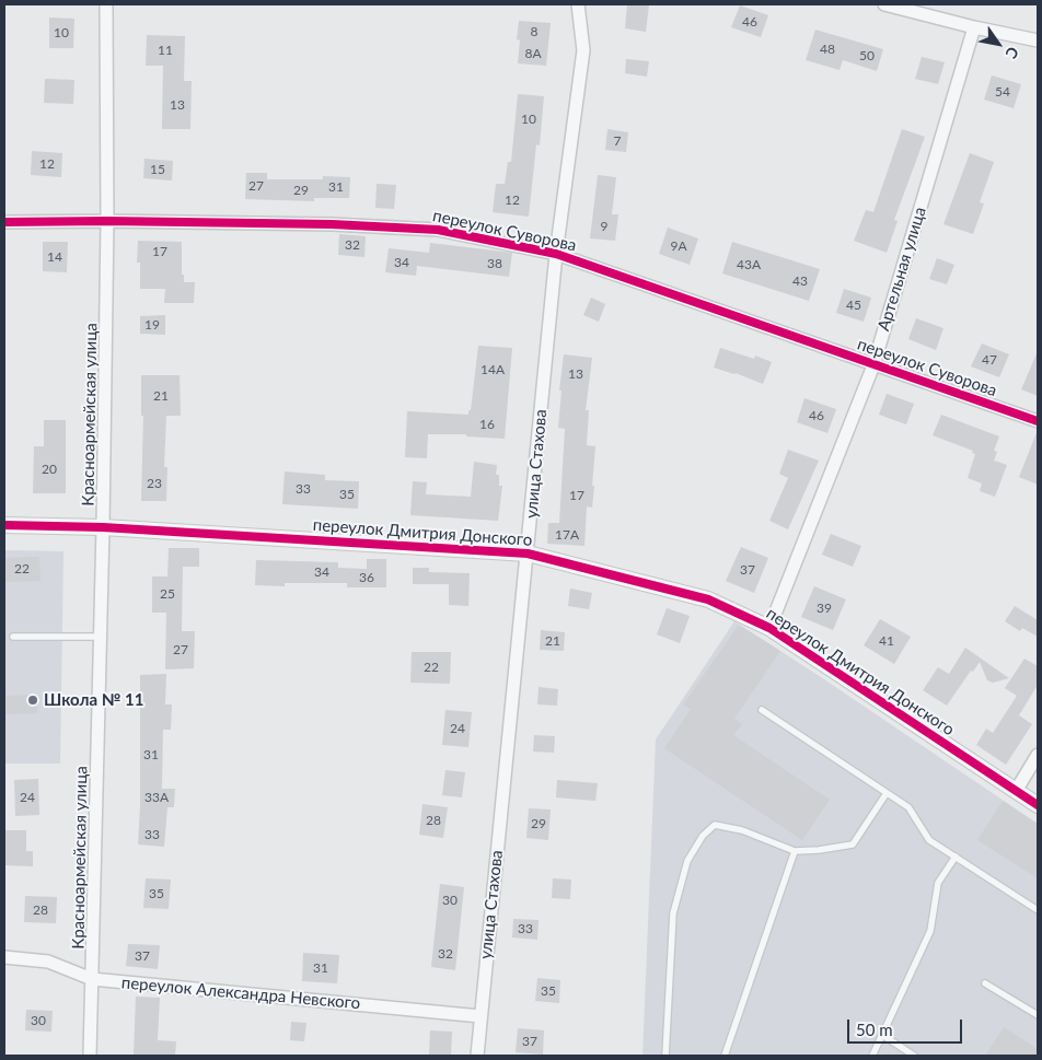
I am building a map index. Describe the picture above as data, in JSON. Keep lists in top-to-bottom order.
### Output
{
  "streets": {
    "street": [
      "переулок Суворова",
      "Артельная улица",
      "Красноармейская улица",
      "улица Стахова",
      "переулок Дмитрия Донского",
      "переулок Александра Невского"
    ]
  },
  "crossings": [
    ["переулок Суворова", "Артельная улица"],
    ["переулок Суворова", "Красноармейская улица"],
    ["переулок Суворова", "улица Стахова"],
    ["Артельная улица", "переулок Дмитрия Донского"],
    ["Красноармейская улица", "переулок Дмитрия Донского"],
    ["Красноармейская улица", "переулок Александра Невского"],
    ["улица Стахова", "переулок Дмитрия Донского"],
    ["улица Стахова", "переулок Александра Невского"]
  ],
  "places": ["Школа № 11"],
  "house_numbers": [
    "46",
    "8",
    "10",
    "48",
    "11",
    "8А",
    "50",
    "54",
    "13",
    "10",
    "7",
    "12",
    "15",
    "27",
    "31",
    "29",
    "12",
    "9",
    "32",
    "9А",
    "17",
    "14",
    "34",
    "38",
    "43А",
    "43",
    "45",
    "19",
    "47",
    "14А",
    "13",
    "21",
    "46",
    "16",
    "20",
    "23",
    "33",
    "35",
    "17",
    "17А",
    "22",
    "37",
    "34",
    "36",
    "25",
    "39",
    "21",
    "41",
    "27",
    "22",
    "24",
    "31",
    "24",
    "33А",
    "28",
    "29",
    "33",
    "35",
    "30",
    "28",
    "33",
    "32",
    "37",
    "31",
    "35",
    "30",
    "37"
  ],
  "scale_bar": "50 m",
  "north": "bottom right"
}
